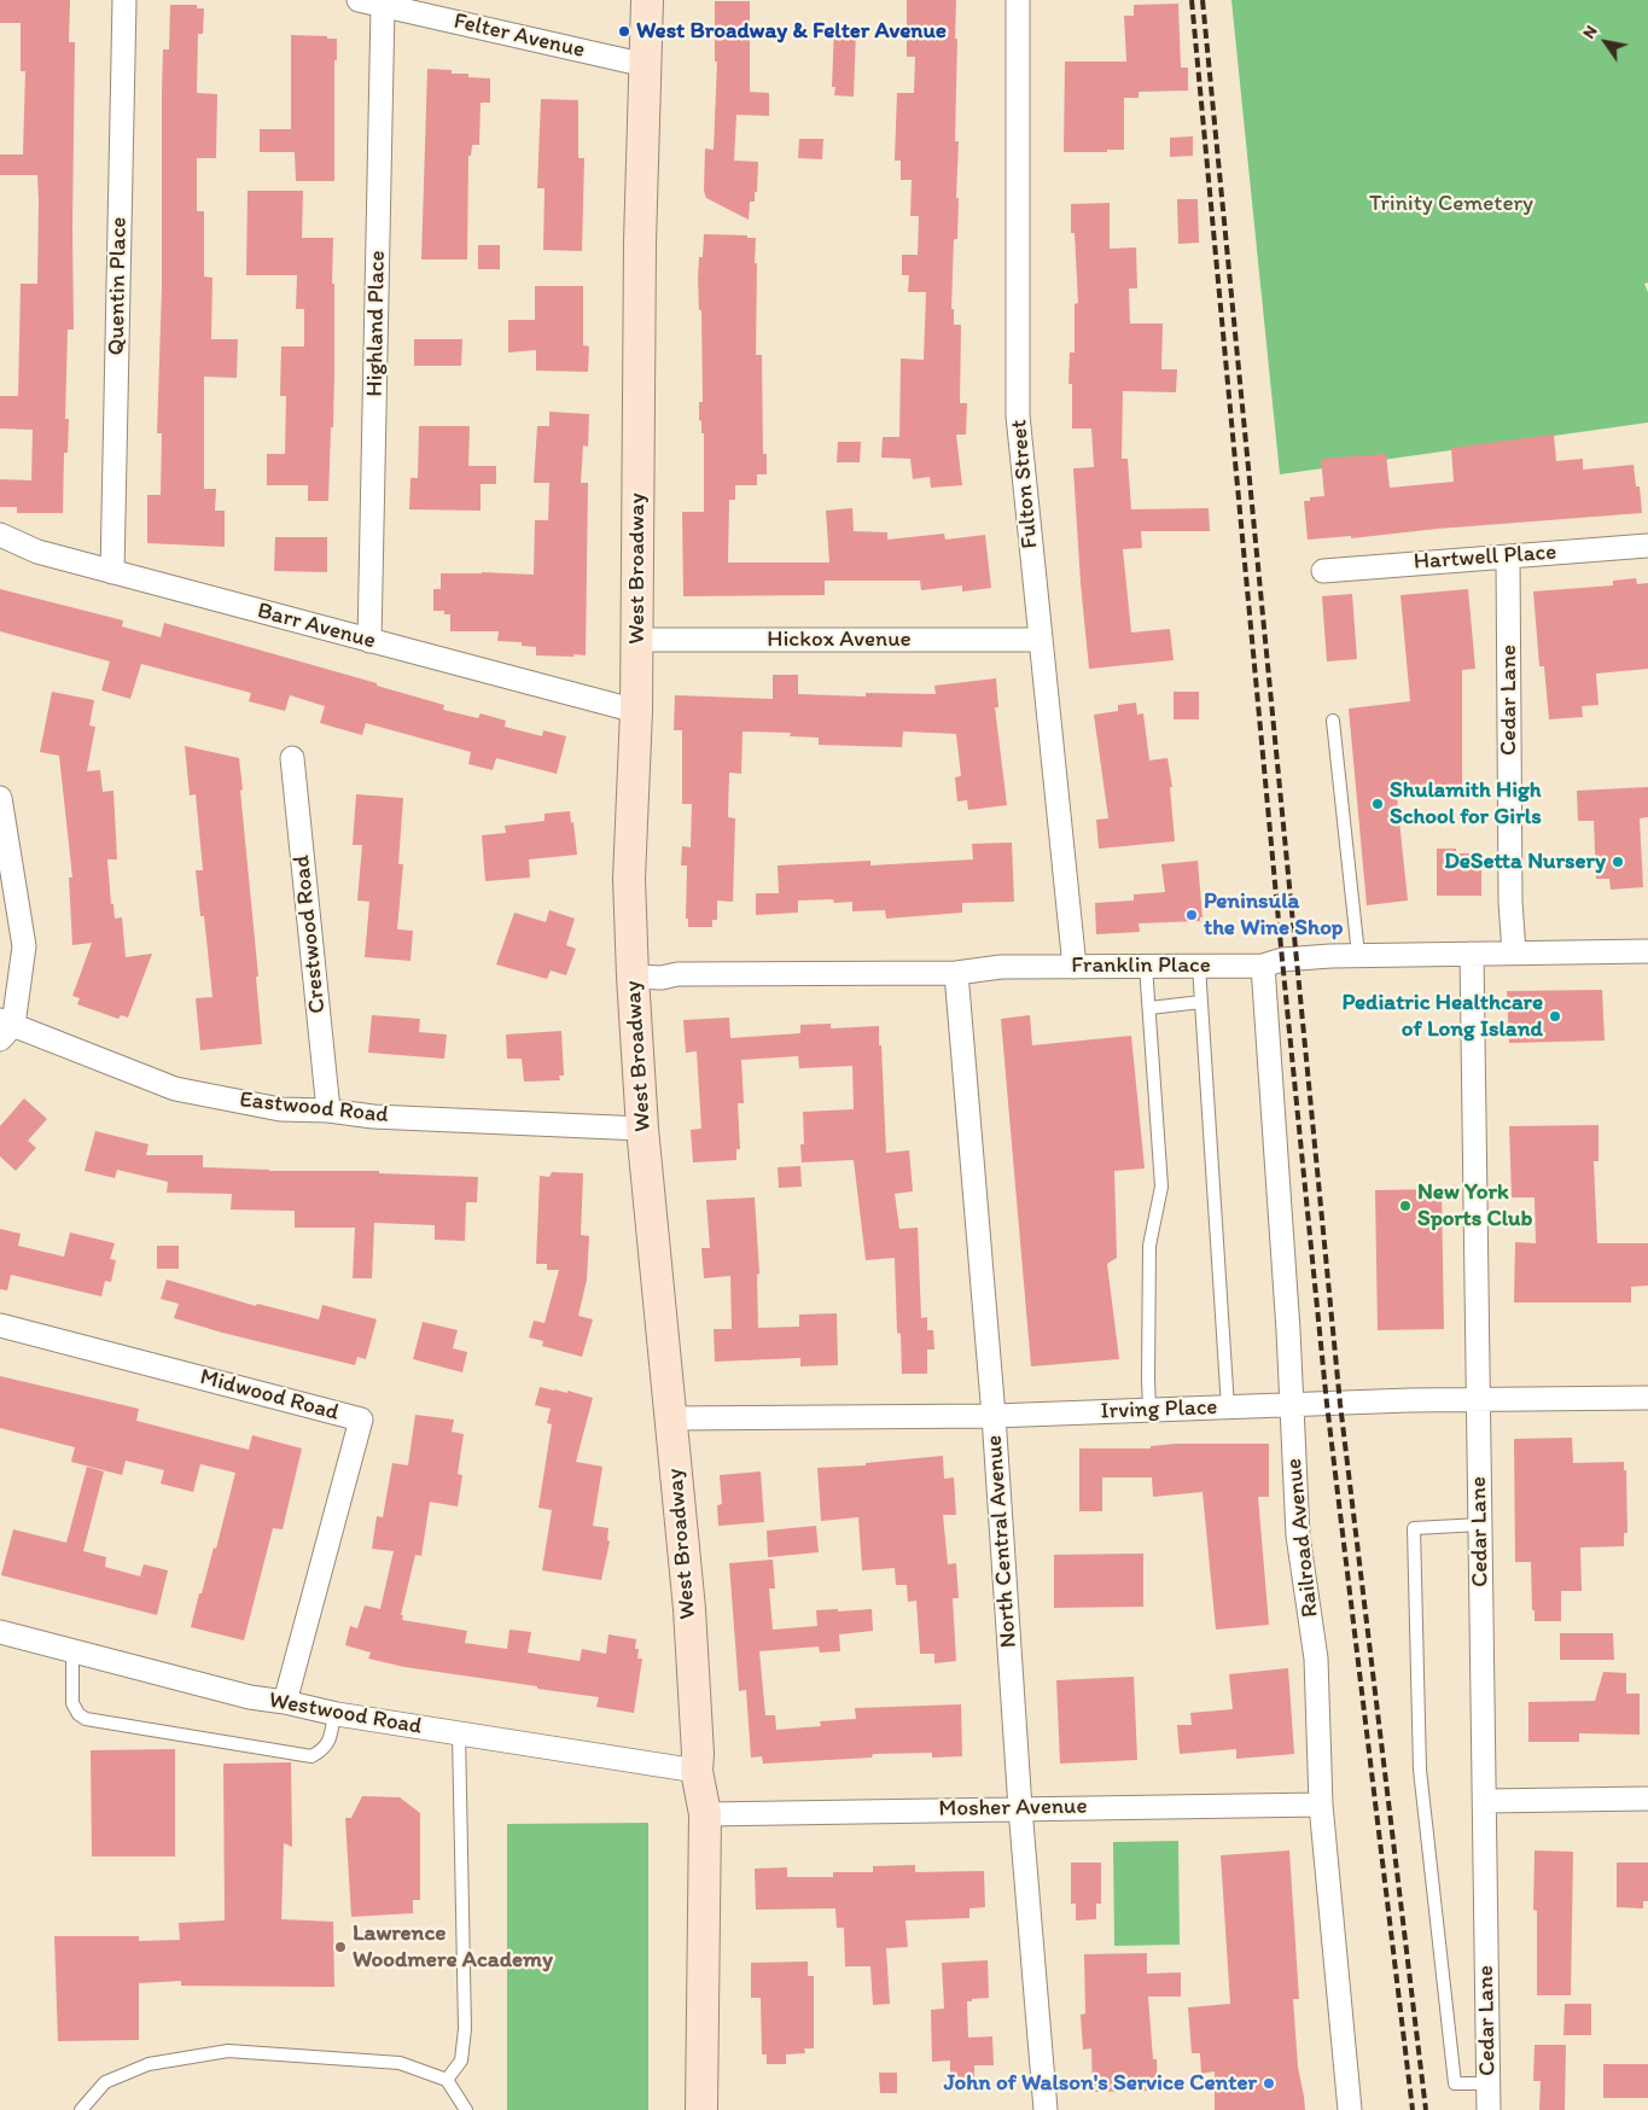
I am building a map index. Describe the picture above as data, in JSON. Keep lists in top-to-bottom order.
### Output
{
  "streets": {
    "main road": ["West Broadway"],
    "street": [
      "Felter Avenue",
      "Quentin Place",
      "Highland Place",
      "Fulton Street",
      "Hartwell Place",
      "Barr Avenue",
      "Hickox Avenue",
      "Cedar Lane",
      "Crestwood Road",
      "Franklin Place",
      "Eastwood Road",
      "Midwood Road",
      "Irving Place",
      "Railroad Avenue",
      "North Central Avenue",
      "Westwood Road",
      "Mosher Avenue"
    ]
  },
  "crossings": [
    ["Felter Avenue", "Highland Place"],
    ["Felter Avenue", "West Broadway"],
    ["Quentin Place", "Barr Avenue"],
    ["Highland Place", "Barr Avenue"],
    ["Fulton Street", "Hickox Avenue"],
    ["Fulton Street", "Franklin Place"],
    ["Hartwell Place", "Cedar Lane"],
    ["West Broadway", "Barr Avenue"],
    ["West Broadway", "Hickox Avenue"],
    ["West Broadway", "Franklin Place"],
    ["West Broadway", "Eastwood Road"],
    ["West Broadway", "Irving Place"],
    ["West Broadway", "Westwood Road"],
    ["West Broadway", "Mosher Avenue"],
    ["Cedar Lane", "Franklin Place"],
    ["Cedar Lane", "Irving Place"],
    ["Crestwood Road", "Eastwood Road"],
    ["Franklin Place", "Railroad Avenue"],
    ["Franklin Place", "North Central Avenue"],
    ["Midwood Road", "Westwood Road"],
    ["Irving Place", "Railroad Avenue"],
    ["Irving Place", "North Central Avenue"],
    ["Railroad Avenue", "Mosher Avenue"],
    ["North Central Avenue", "Mosher Avenue"]
  ],
  "parks": ["Trinity Cemetery"],
  "places": [
    "West Broadway & Felter Avenue",
    "Shulamith High School for Girls",
    "DeSetta Nursery",
    "Peninsula the Wine Shop",
    "Pediatric Healthcare of Long Island",
    "New York Sports Club",
    "Lawrence Woodmere Academy",
    "John of Walson's Service Center"
  ],
  "north": "top left"
}
